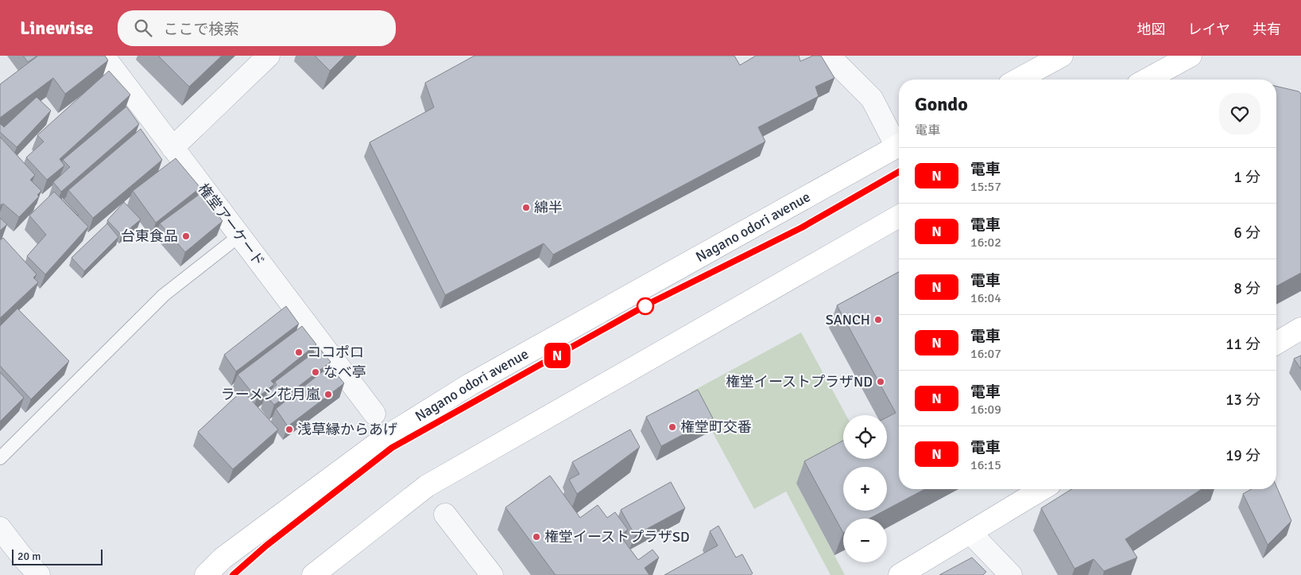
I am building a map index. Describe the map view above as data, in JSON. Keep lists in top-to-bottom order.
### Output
{
  "streets": {
    "street": ["権堂アーケード", "Nagano odori avenue"]
  },
  "places": [
    "綿半",
    "台東食品",
    "SANCH",
    "ココポロ",
    "なべ亭",
    "権堂イーストプラザND",
    "ラーメン花月嵐",
    "権堂町交番",
    "浅草縁からあげ",
    "権堂イーストプラザSD"
  ],
  "scale_bar": "20 m",
  "page": {
    "header": "Linewise",
    "search": "ここで検索",
    "nav": ["地図", "レイヤ", "共有"],
    "on_map": "N",
    "heading": ["Gondo", "電車"],
    "list": [
      {
        "mark": "N",
        "name": "電車",
        "note": "15:57",
        "value": "1 分"
      },
      {
        "mark": "N",
        "name": "電車",
        "note": "16:02",
        "value": "6 分"
      },
      {
        "mark": "N",
        "name": "電車",
        "note": "16:04",
        "value": "8 分"
      },
      {
        "mark": "N",
        "name": "電車",
        "note": "16:07",
        "value": "11 分"
      },
      {
        "mark": "N",
        "name": "電車",
        "note": "16:09",
        "value": "13 分"
      },
      {
        "mark": "N",
        "name": "電車",
        "note": "16:15",
        "value": "19 分"
      }
    ],
    "map_buttons": ["+", "−"],
    "scale": "20 m"
  }
}
